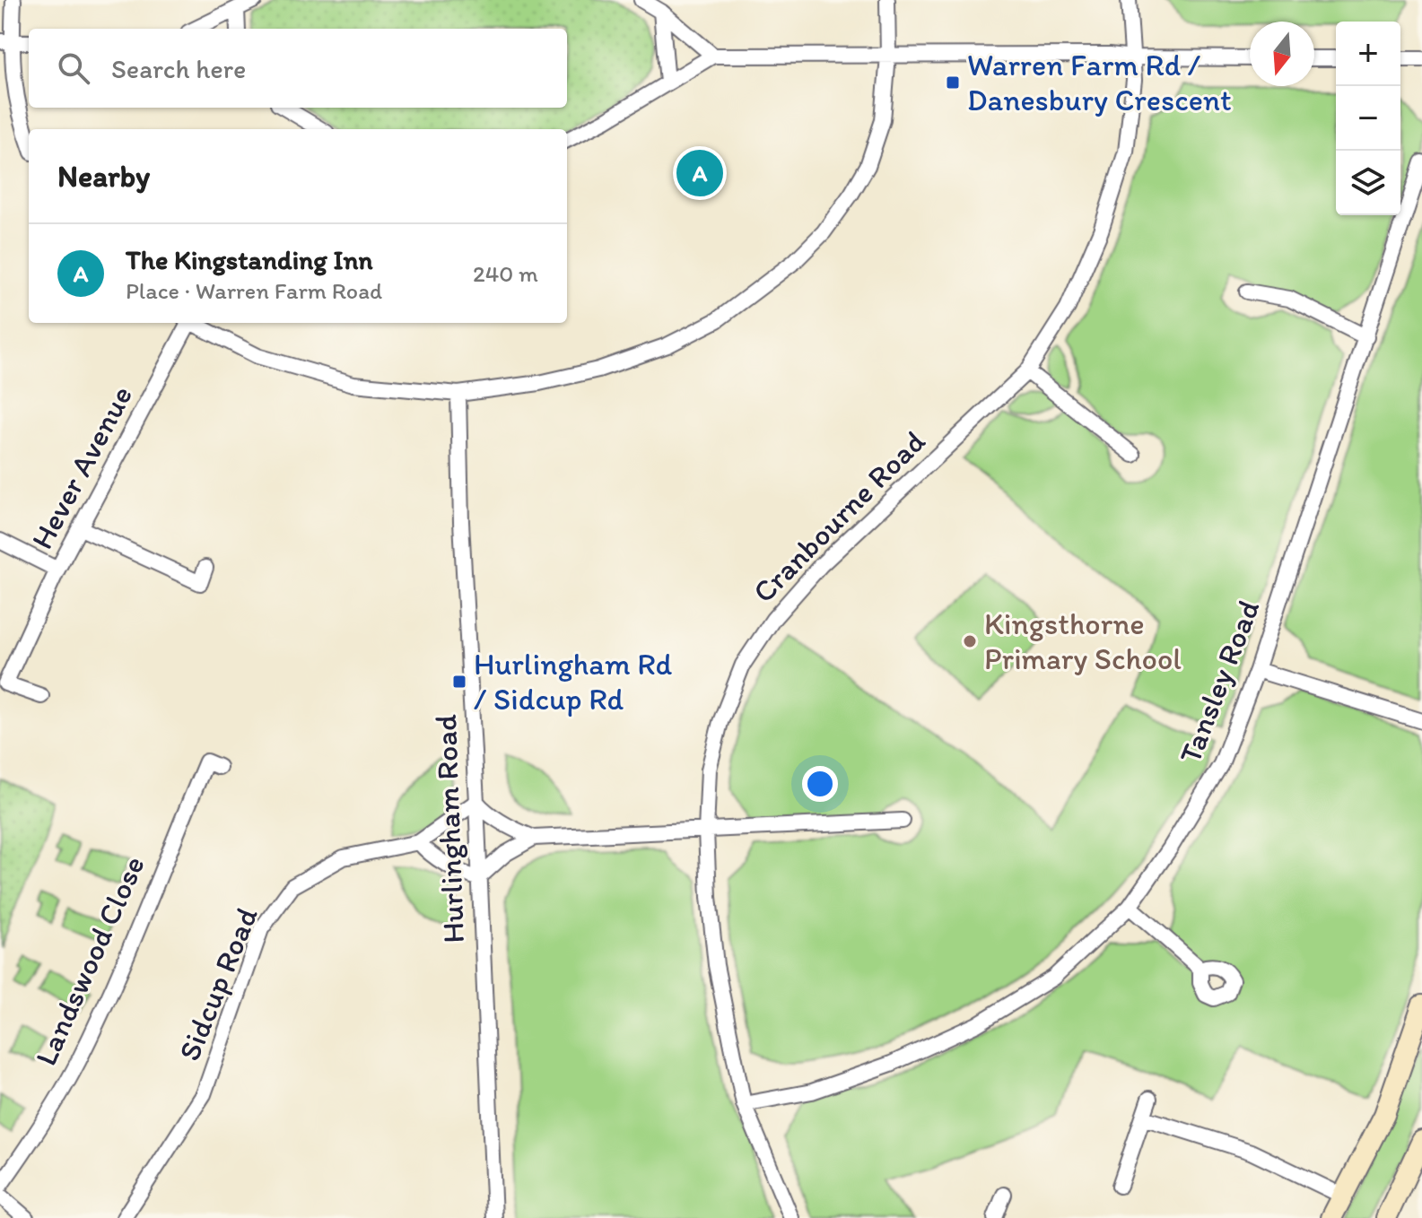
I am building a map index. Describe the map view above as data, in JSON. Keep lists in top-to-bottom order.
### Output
{
  "streets": {
    "street": [
      "Hever Avenue",
      "Cranbourne Road",
      "Tansley Road",
      "Hurlingham Road",
      "Landswood Close",
      "Sidcup Road"
    ]
  },
  "crossings": [
    ["Cranbourne Road", "Tansley Road"],
    ["Hurlingham Road", "Sidcup Road"]
  ],
  "places": {
    "transit": ["Warren Farm Rd / Danesbury Crescent", "Hurlingham Rd / Sidcup Rd"],
    "other": ["Kingsthorne Primary School"]
  },
  "north": "bottom",
  "page": {
    "map_buttons": ["+", "−"],
    "search": "Search here",
    "heading": "Nearby",
    "pins": "A",
    "list": [
      {
        "mark": "A",
        "name": "The Kingstanding Inn",
        "note": "Place · Warren Farm Road",
        "value": "240 m"
      }
    ]
  }
}
